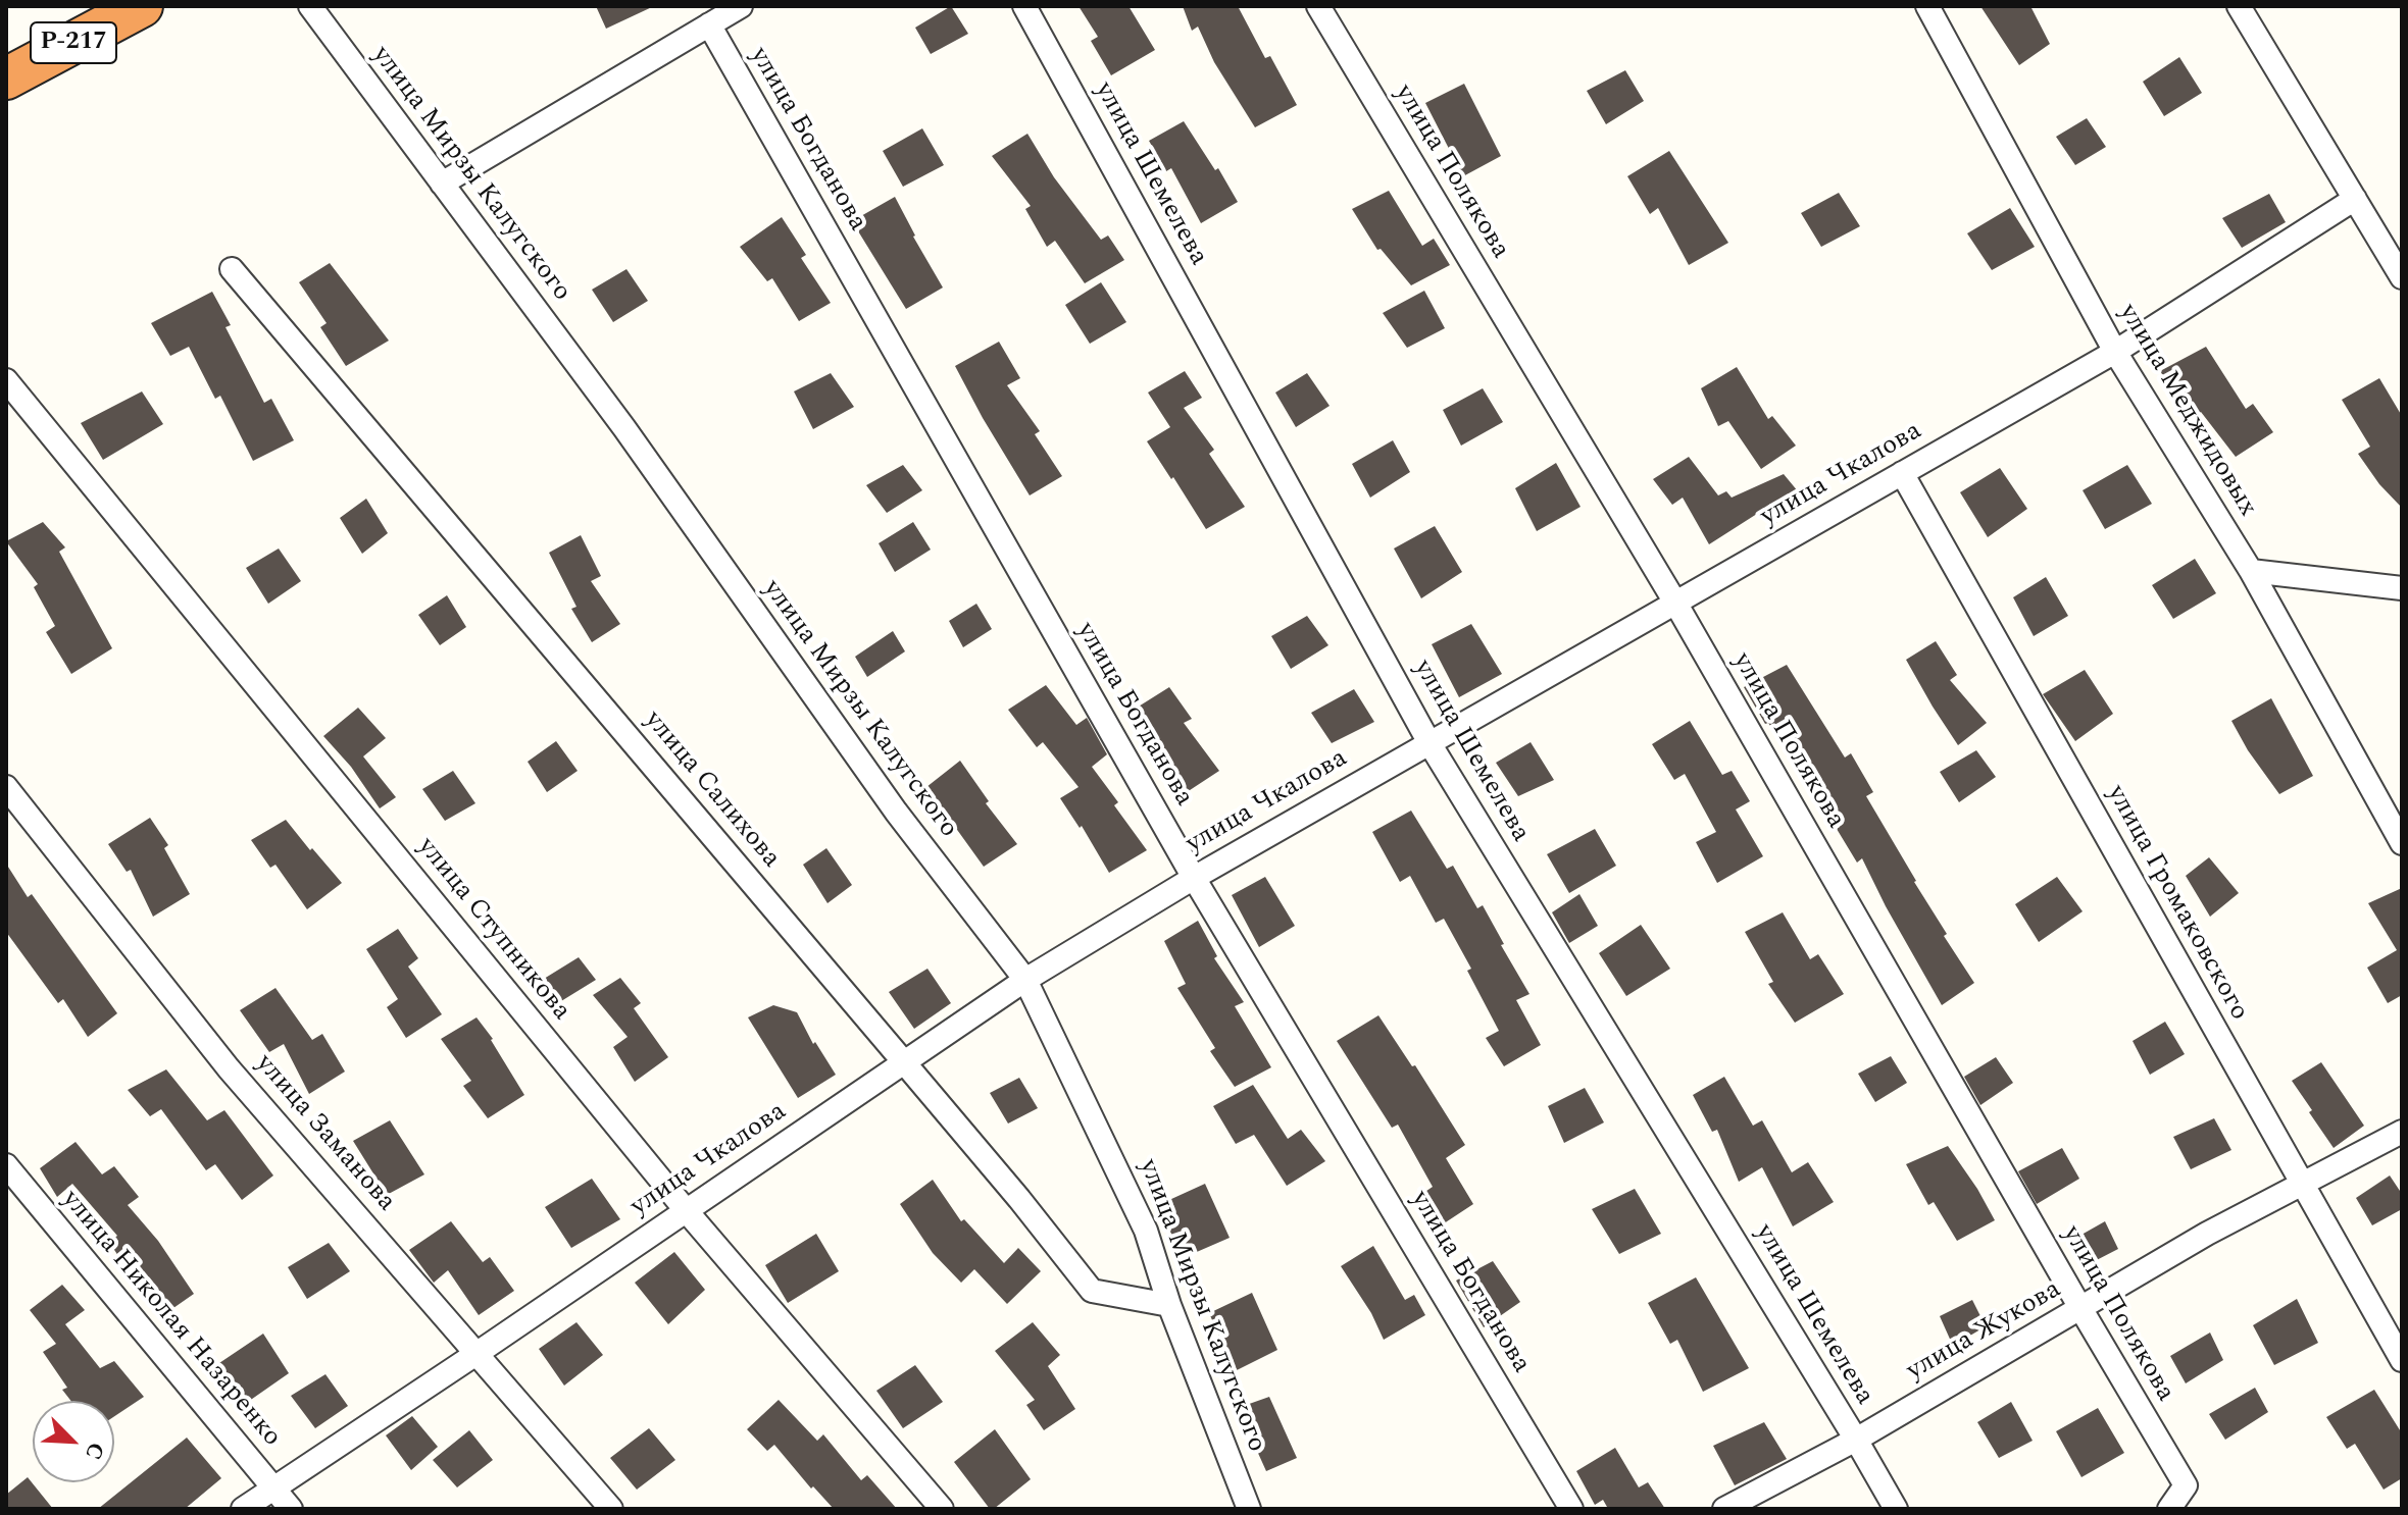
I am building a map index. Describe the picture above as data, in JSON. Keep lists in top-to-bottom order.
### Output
{
  "streets": {
    "highway": ["Р-217"],
    "street": [
      "улица Богданова",
      "улица Полякова",
      "улица Мирзы Калугского",
      "улица Шемелева",
      "улица Меджидовых",
      "улица Чкалова",
      "улица Салихова",
      "улица Громаковского",
      "улица Ступникова",
      "улица Заманова",
      "улица Николая Назаренко",
      "улица Жукова"
    ]
  },
  "crossings": [
    ["улица Богданова", "улица Чкалова"],
    ["улица Полякова", "улица Чкалова"],
    ["улица Полякова", "улица Жукова"],
    ["улица Мирзы Калугского", "улица Чкалова"],
    ["улица Мирзы Калугского", "улица Салихова"],
    ["улица Шемелева", "улица Чкалова"],
    ["улица Шемелева", "улица Жукова"],
    ["улица Меджидовых", "улица Чкалова"],
    ["улица Чкалова", "улица Салихова"],
    ["улица Чкалова", "улица Громаковского"],
    ["улица Чкалова", "улица Ступникова"],
    ["улица Чкалова", "улица Заманова"],
    ["улица Чкалова", "улица Николая Назаренко"],
    ["улица Громаковского", "улица Жукова"]
  ],
  "north": "bottom right"
}
